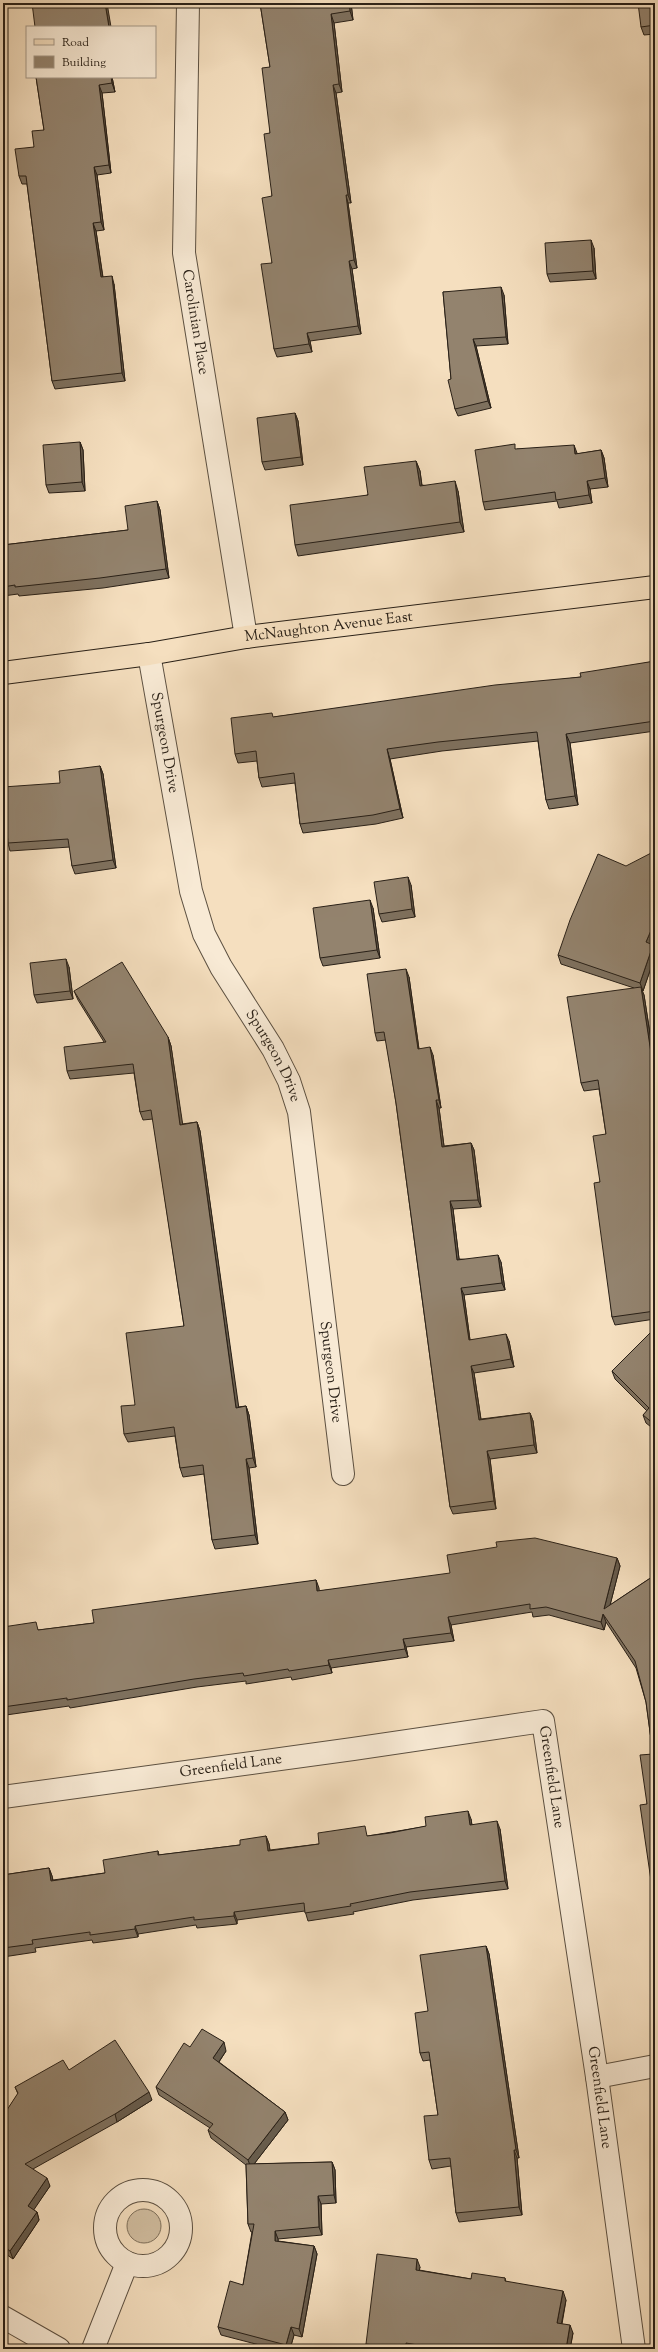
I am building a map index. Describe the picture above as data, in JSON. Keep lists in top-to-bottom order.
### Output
{
  "streets": {
    "main road": ["McNaughton Avenue East"],
    "street": ["Carolinian Place", "Spurgeon Drive", "Greenfield Lane"]
  },
  "crossings": [
    ["Carolinian Place", "McNaughton Avenue East"],
    ["McNaughton Avenue East", "Spurgeon Drive"]
  ],
  "legend": ["Road", "Building"]
}
